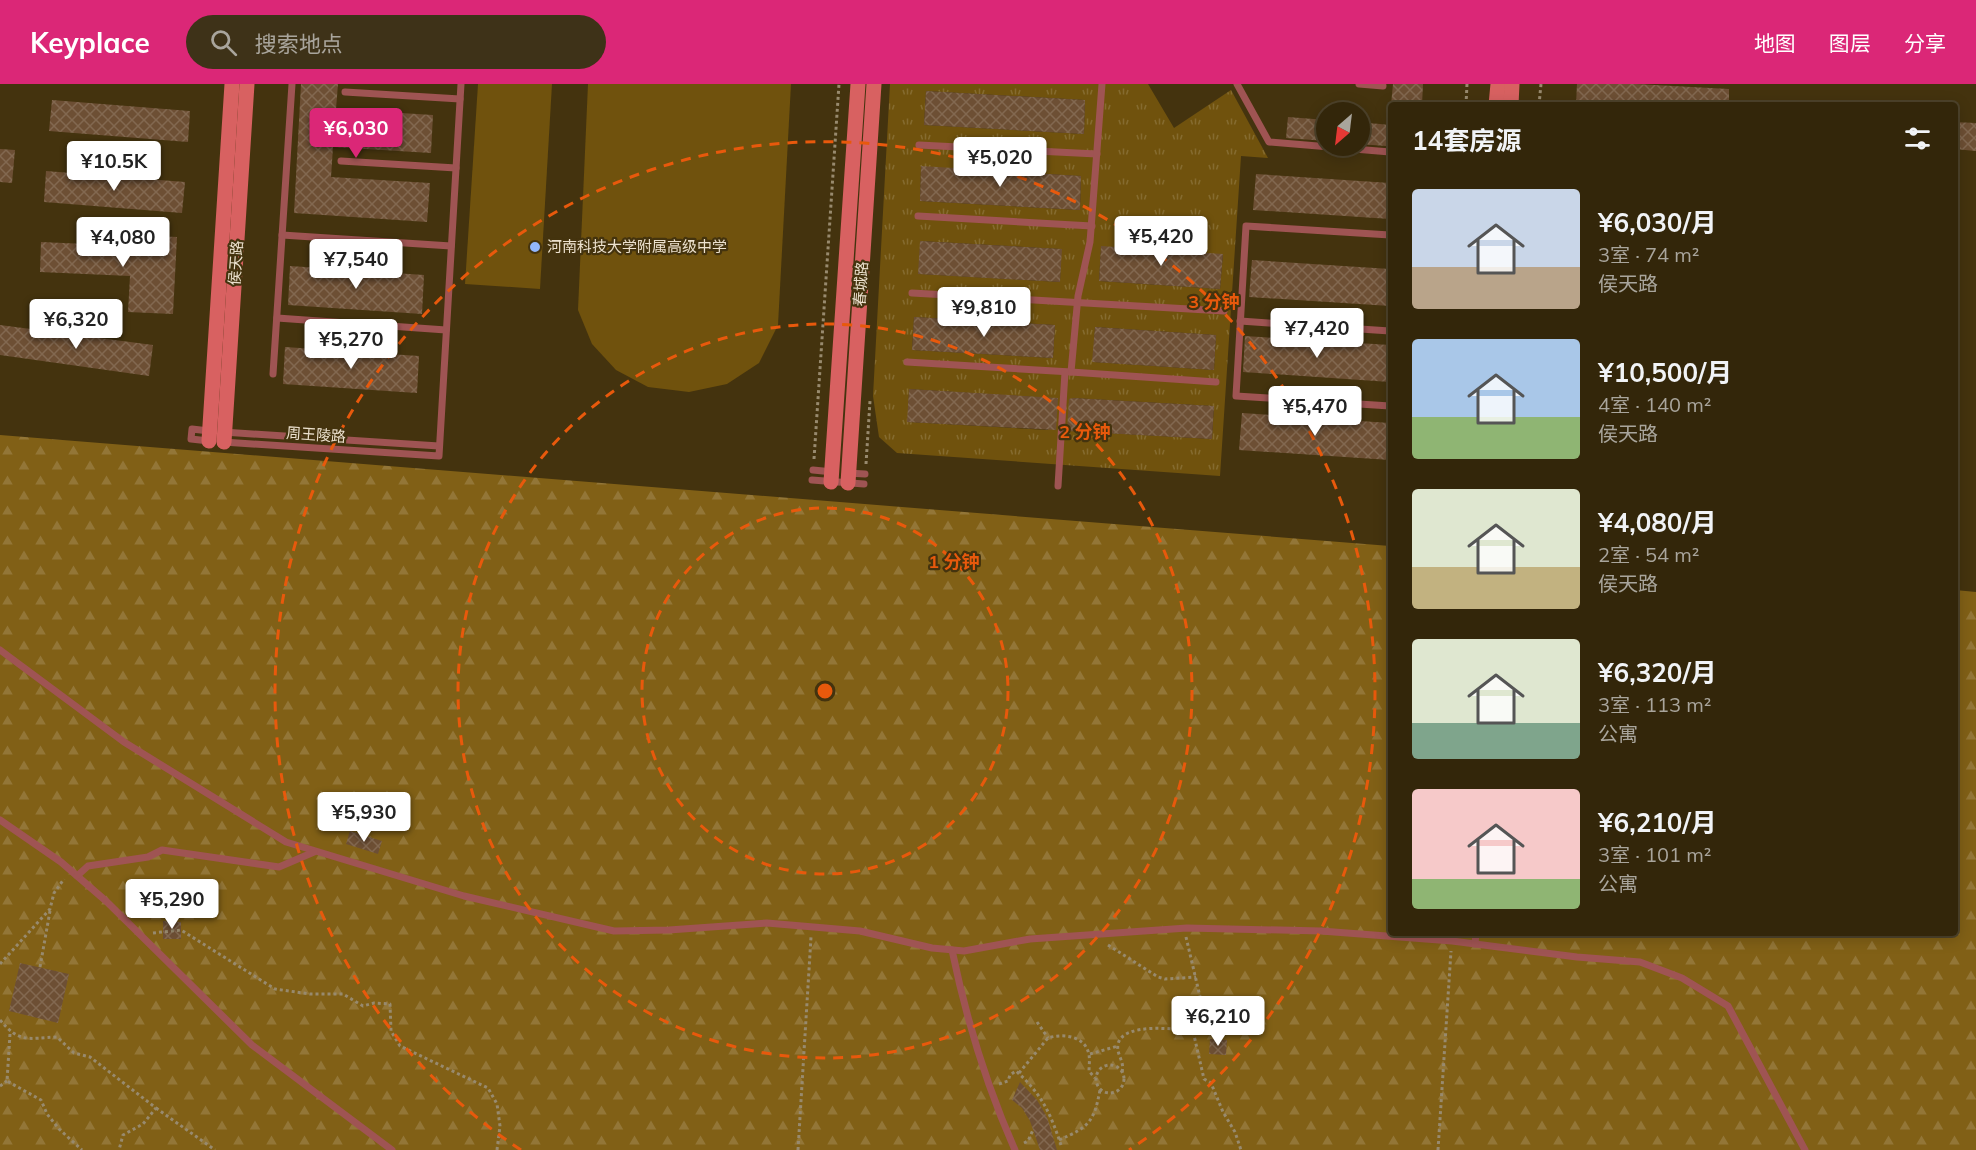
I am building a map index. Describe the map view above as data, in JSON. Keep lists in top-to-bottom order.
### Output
{
  "streets": {
    "street": ["侯天路", "春城路"],
    "lane": ["周王陵路"]
  },
  "crossings": [
    ["侯天路", "周王陵路"]
  ],
  "places": ["河南科技大学附属高级中学"],
  "north": "bottom left",
  "page": {
    "header": "Keyplace",
    "search": "搜索地点",
    "nav": ["地图", "图层", "分享"],
    "heading": "14套房源",
    "price": [
      "¥6,030",
      "¥5,020",
      "¥10.5K",
      "¥5,420",
      "¥4,080",
      "¥7,540",
      "¥9,810",
      "¥6,320",
      "¥7,420",
      "¥5,270",
      "¥5,470",
      "¥5,930",
      "¥5,290",
      "¥6,210"
    ],
    "list": [
      {
        "name": "¥6,030/月",
        "note": "3室 · 74 m² · 侯天路"
      },
      {
        "name": "¥10,500/月",
        "note": "4室 · 140 m² · 侯天路"
      },
      {
        "name": "¥4,080/月",
        "note": "2室 · 54 m² · 侯天路"
      },
      {
        "name": "¥6,320/月",
        "note": "3室 · 113 m² · 公寓"
      },
      {
        "name": "¥6,210/月",
        "note": "3室 · 101 m² · 公寓"
      }
    ]
  },
  "rings": ["3 分钟", "2 分钟", "1 分钟"]
}
